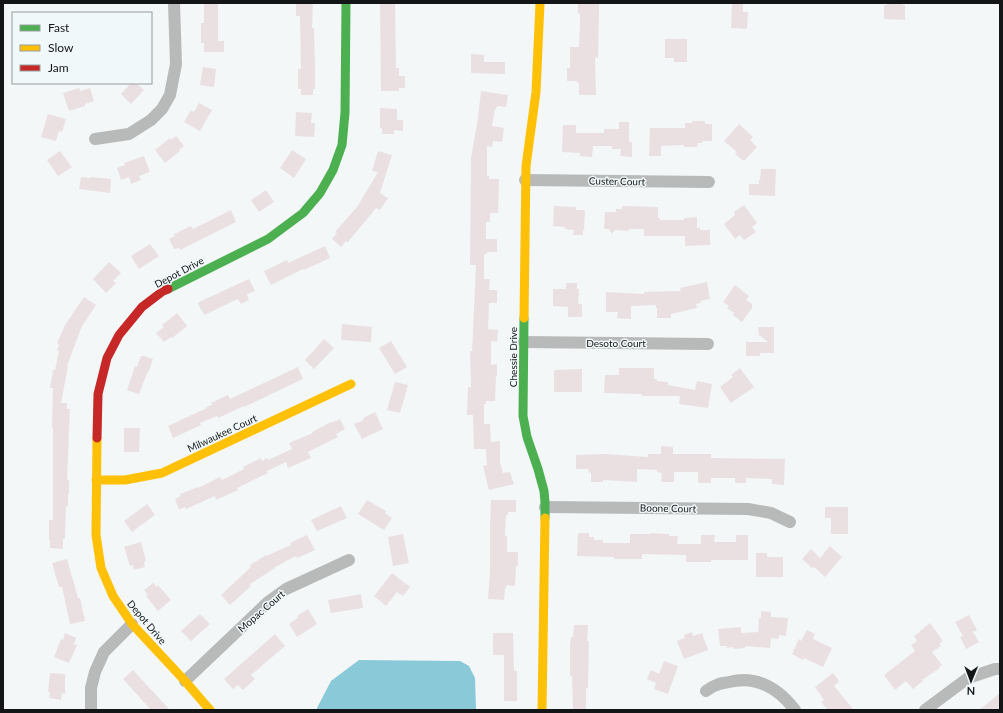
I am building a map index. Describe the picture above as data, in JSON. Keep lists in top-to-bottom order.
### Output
{
  "streets": {
    "street": [
      "Custer Court",
      "Depot Drive",
      "Desoto Court",
      "Chessie Drive",
      "Milwaukee Court",
      "Boone Court",
      "Mopac Court"
    ]
  },
  "crossings": [
    ["Custer Court", "Chessie Drive"],
    ["Depot Drive", "Milwaukee Court"],
    ["Depot Drive", "Mopac Court"],
    ["Desoto Court", "Chessie Drive"],
    ["Chessie Drive", "Boone Court"]
  ],
  "legend": ["Fast", "Slow", "Jam"],
  "north": "bottom"
}
